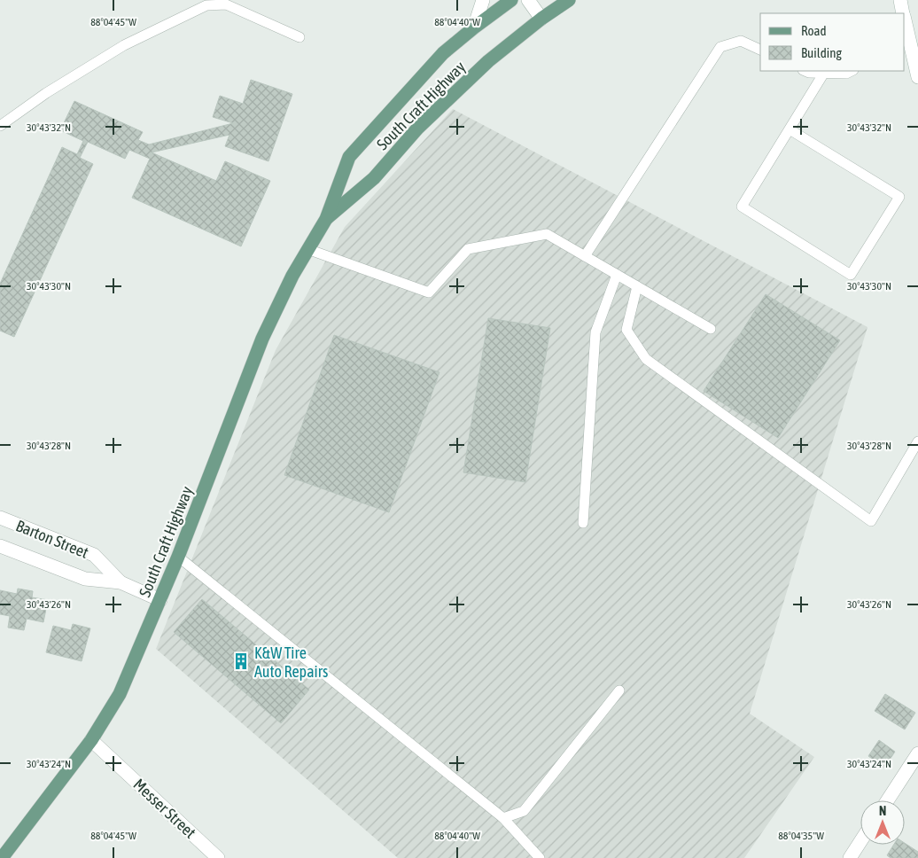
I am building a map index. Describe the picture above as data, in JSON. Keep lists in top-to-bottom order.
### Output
{
  "streets": {
    "main road": ["South Craft Highway"],
    "street": ["Barton Street", "Messer Street"]
  },
  "crossings": [
    ["South Craft Highway", "Barton Street"],
    ["South Craft Highway", "Messer Street"]
  ],
  "places": {
    "building": ["K&W Tire Auto Repairs"]
  },
  "legend": ["Road", "Building"],
  "north": "top",
  "coordinates": [
    "88°04'45\"W",
    "88°04'40\"W",
    "30°43'32\"N",
    "30°43'30\"N",
    "30°43'28\"N",
    "30°43'26\"N",
    "30°43'24\"N",
    "88°04'35\"W"
  ]
}
